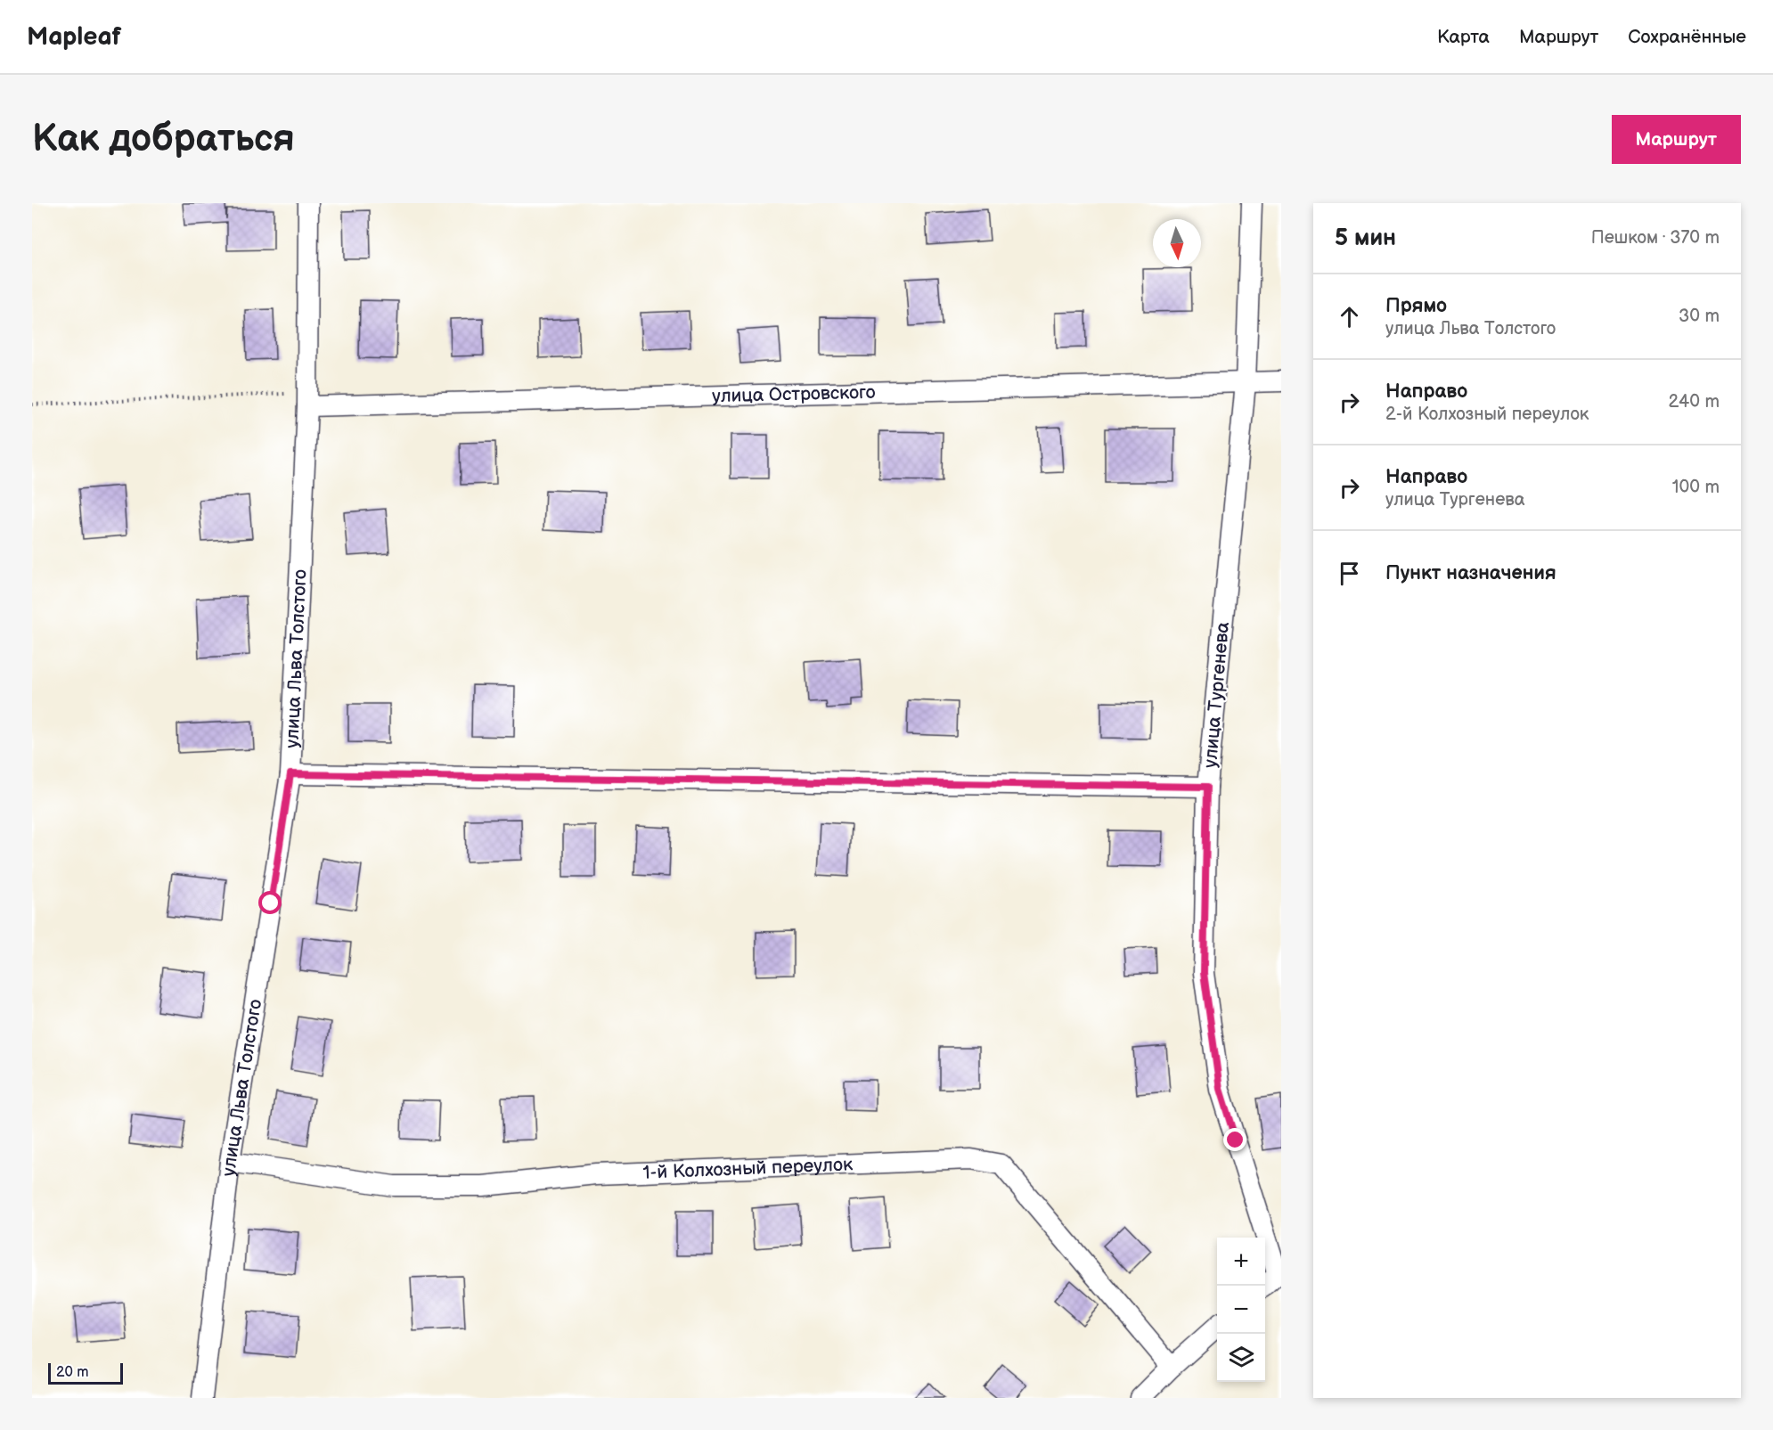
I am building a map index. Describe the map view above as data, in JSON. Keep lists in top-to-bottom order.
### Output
{
  "streets": {
    "street": [
      "улица Островского",
      "улица Льва Толстого",
      "улица Тургенева",
      "1-й Колхозный переулок"
    ]
  },
  "crossings": [
    ["улица Островского", "улица Льва Толстого"],
    ["улица Островского", "улица Тургенева"],
    ["улица Льва Толстого", "1-й Колхозный переулок"]
  ],
  "scale_bar": "20 m",
  "north": "bottom",
  "page": {
    "header": "Mapleaf",
    "nav": ["Карта", "Маршрут", "Сохранённые"],
    "buttons": "Маршрут",
    "title": "Как добраться",
    "heading": ["5 мин", "Пешком · 370 m"],
    "list": [
      ["Прямо", "улица Льва Толстого", "30 m"],
      ["Направо", "2-й Колхозный переулок", "240 m"],
      ["Направо", "улица Тургенева", "100 m"],
      "Пункт назначения"
    ],
    "map_buttons": ["+", "−"],
    "scale": "20 m"
  }
}
